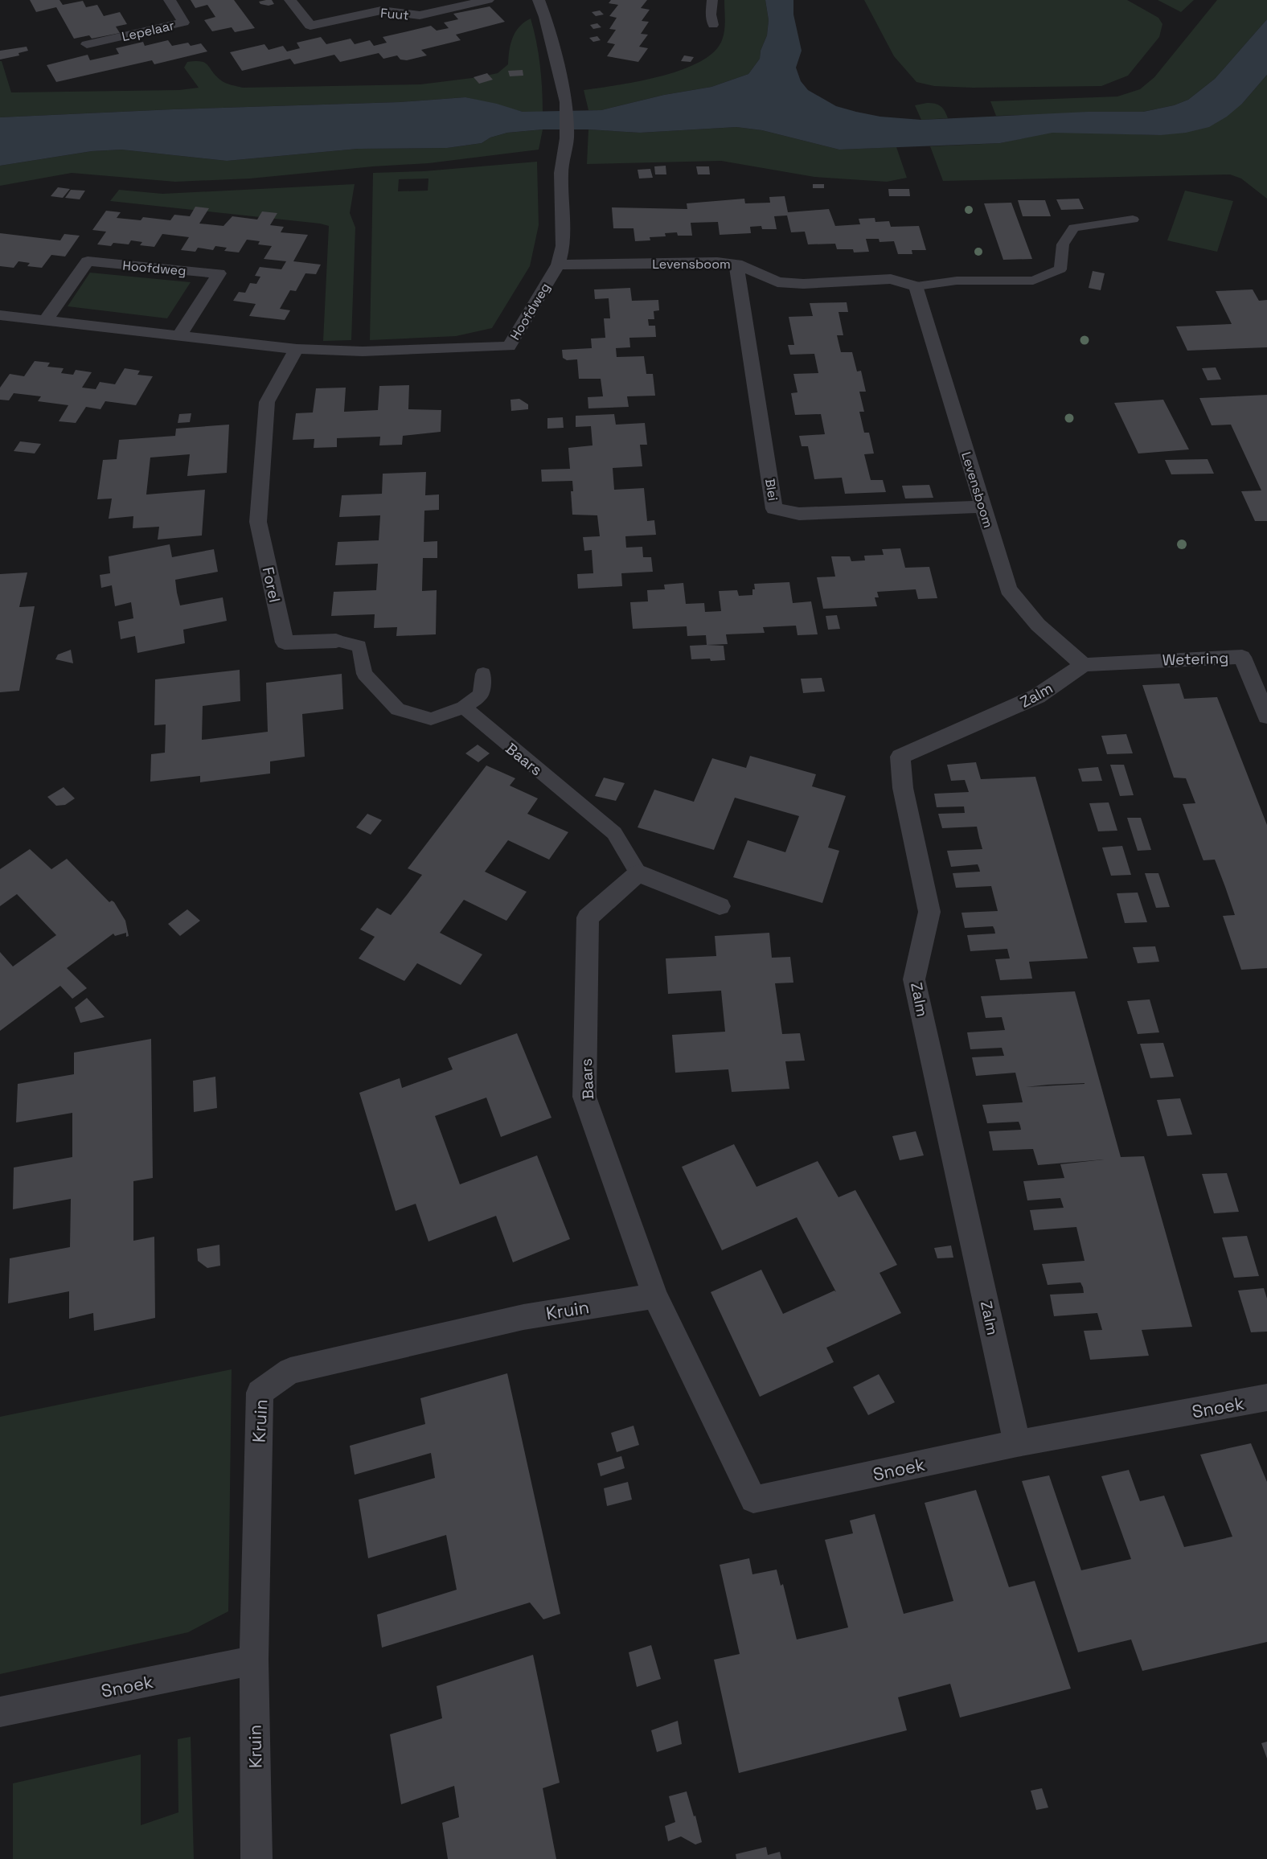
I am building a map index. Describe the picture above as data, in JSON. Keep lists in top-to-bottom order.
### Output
{
  "streets": {
    "street": [
      "Fuut",
      "Lepelaar",
      "Levensboom",
      "Hoofdweg",
      "Blei",
      "Forel",
      "Wetering",
      "Zalm",
      "Baars",
      "Kruin",
      "Snoek"
    ]
  },
  "crossings": [
    ["Levensboom", "Hoofdweg"],
    ["Levensboom", "Blei"],
    ["Levensboom", "Wetering"],
    ["Levensboom", "Zalm"],
    ["Hoofdweg", "Forel"],
    ["Forel", "Baars"],
    ["Wetering", "Zalm"],
    ["Zalm", "Snoek"],
    ["Baars", "Kruin"],
    ["Baars", "Snoek"],
    ["Kruin", "Snoek"]
  ]
}
